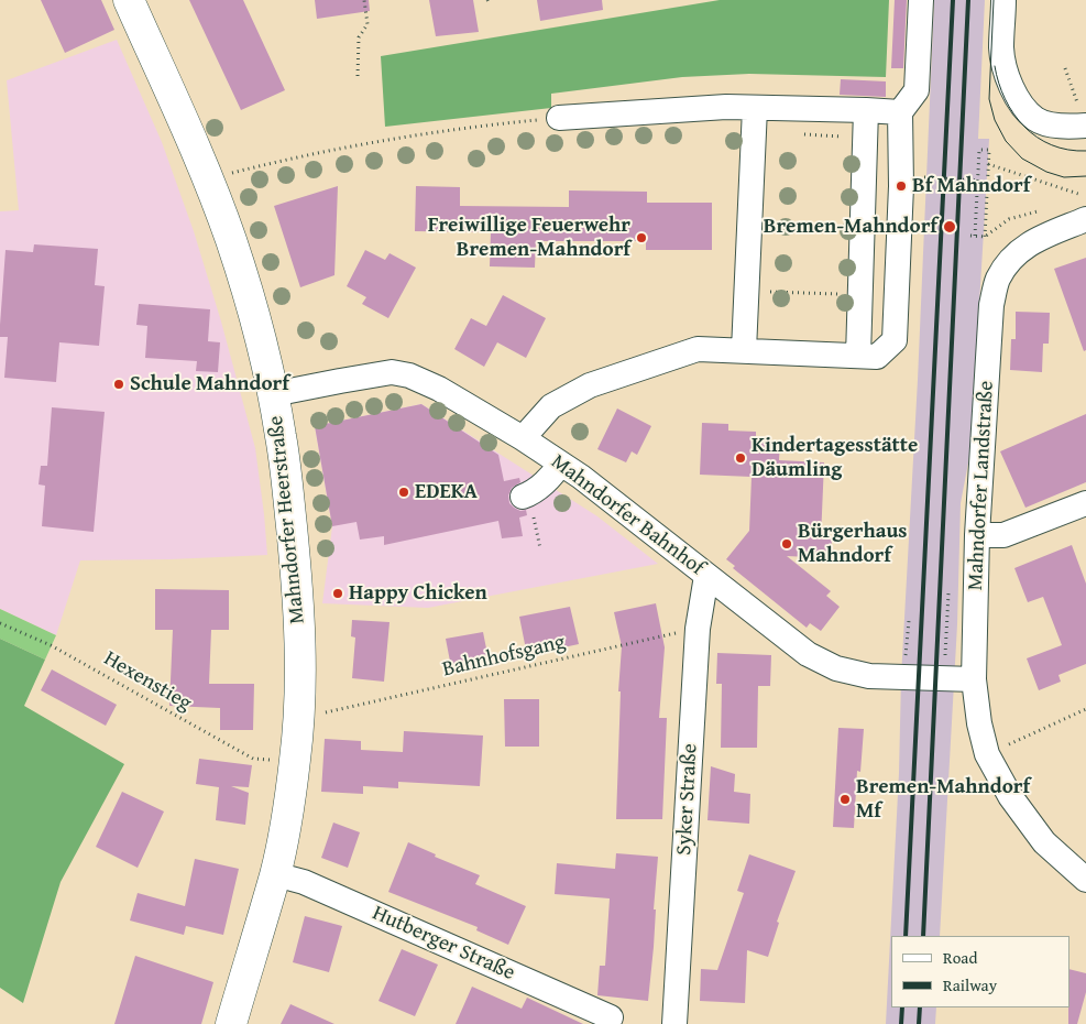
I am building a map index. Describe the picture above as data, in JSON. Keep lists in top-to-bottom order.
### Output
{
  "streets": {
    "main road": ["Mahndorfer Heerstraße"],
    "street": [
      "Mahndorfer Landstraße",
      "Mahndorfer Bahnhof",
      "Syker Straße",
      "Hutberger Straße"
    ],
    "path": ["Bahnhofsgang", "Hexenstieg"]
  },
  "crossings": [
    ["Mahndorfer Landstraße", "Mahndorfer Bahnhof"],
    ["Mahndorfer Bahnhof", "Mahndorfer Heerstraße"],
    ["Mahndorfer Bahnhof", "Syker Straße"],
    ["Mahndorfer Heerstraße", "Hutberger Straße"],
    ["Bahnhofsgang", "Syker Straße"]
  ],
  "places": [
    "Bf Mahndorf",
    "Bremen-Mahndorf",
    "Freiwillige Feuerwehr Bremen-Mahndorf",
    "Schule Mahndorf",
    "Kindertagesstätte Däumling",
    "EDEKA",
    "Bürgerhaus Mahndorf",
    "Happy Chicken",
    "Bremen-Mahndorf Mf"
  ],
  "legend": ["Road", "Railway"]
}
